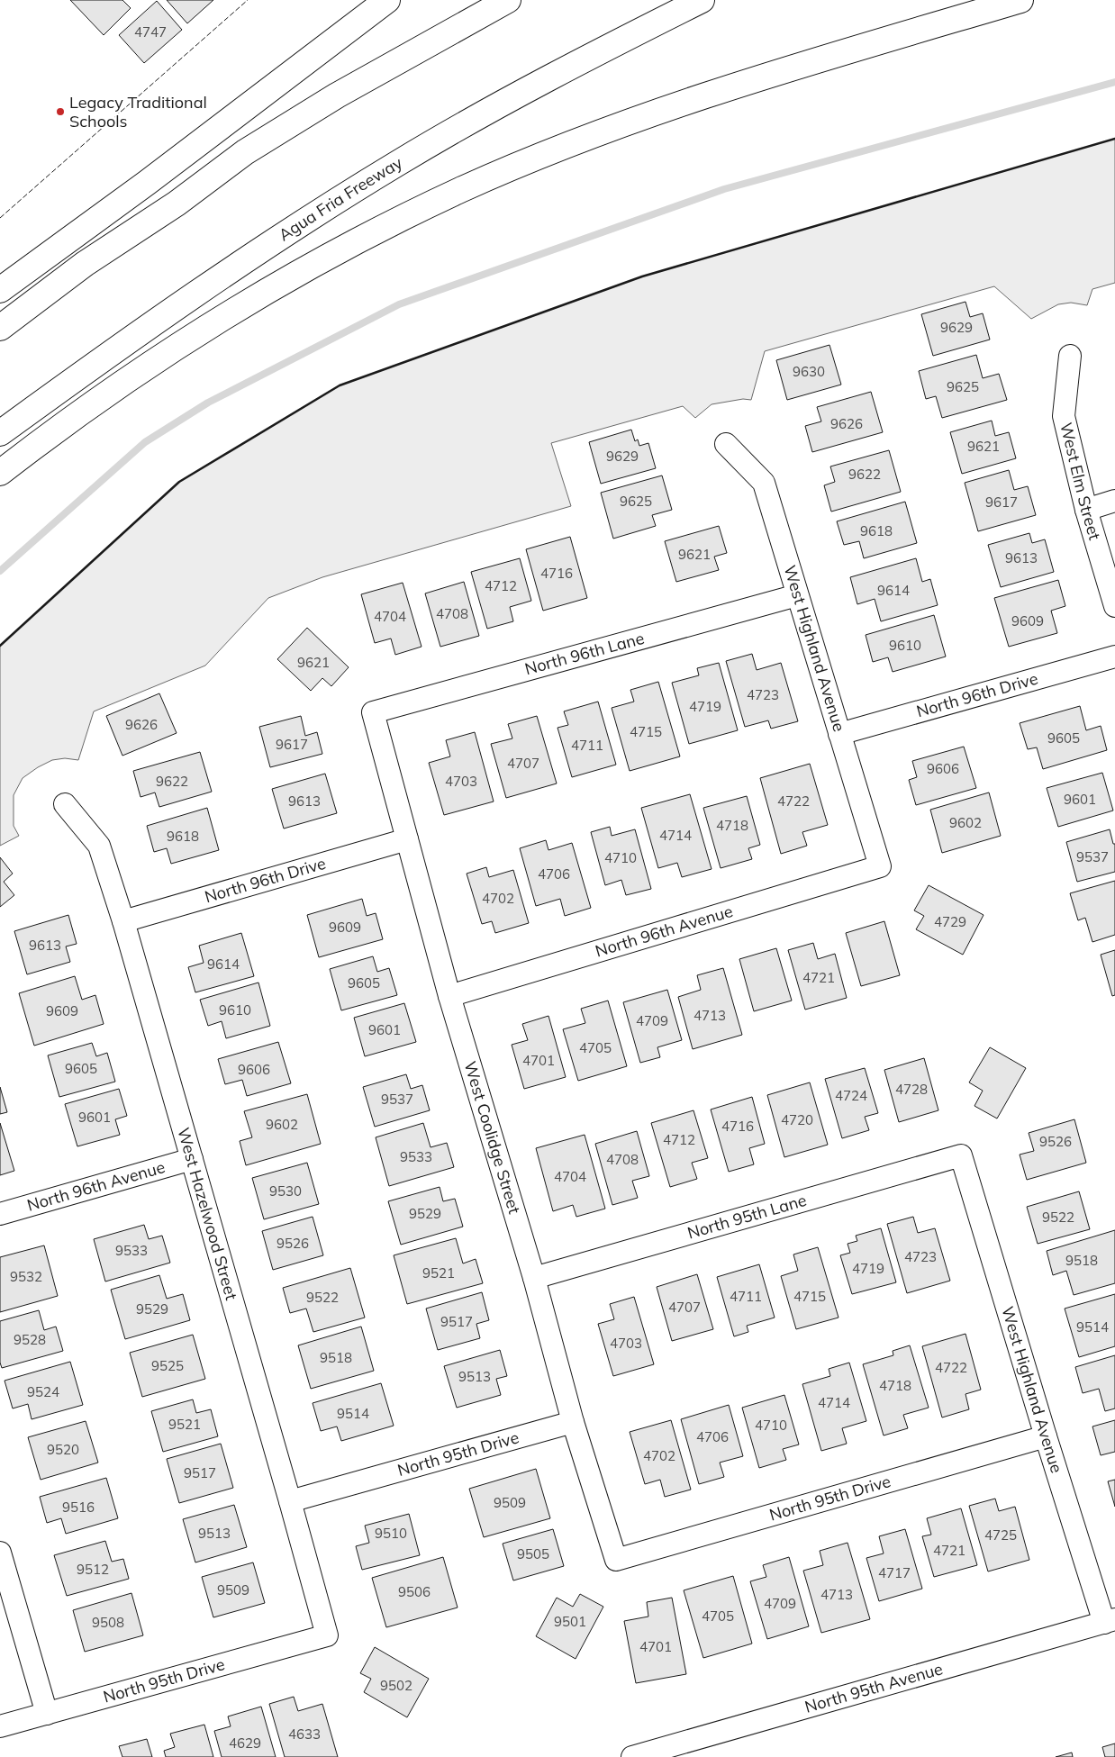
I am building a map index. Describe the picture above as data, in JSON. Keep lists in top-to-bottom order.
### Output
{
  "streets": {
    "highway": ["Agua Fria Freeway"],
    "street": [
      "West Elm Street",
      "West Highland Avenue",
      "North 96th Lane",
      "North 96th Drive",
      "North 96th Avenue",
      "West Coolidge Street",
      "West Hazelwood Street",
      "North 95th Lane",
      "North 95th Drive",
      "North 95th Avenue"
    ]
  },
  "crossings": [
    ["West Highland Avenue", "North 96th Lane"],
    ["West Highland Avenue", "North 96th Drive"],
    ["West Highland Avenue", "North 96th Avenue"],
    ["West Highland Avenue", "North 95th Lane"],
    ["West Highland Avenue", "North 95th Drive"],
    ["West Highland Avenue", "North 95th Avenue"],
    ["North 96th Lane", "West Coolidge Street"],
    ["North 96th Drive", "West Coolidge Street"],
    ["North 96th Drive", "West Hazelwood Street"],
    ["North 96th Avenue", "West Coolidge Street"],
    ["North 96th Avenue", "West Hazelwood Street"],
    ["West Coolidge Street", "North 95th Lane"],
    ["West Coolidge Street", "North 95th Drive"],
    ["West Hazelwood Street", "North 95th Drive"]
  ],
  "places": ["Legacy Traditional Schools"],
  "house_numbers": [
    "4747",
    "9629",
    "9630",
    "9625",
    "9626",
    "9621",
    "9629",
    "9622",
    "9625",
    "9617",
    "9618",
    "9621",
    "9613",
    "4716",
    "4712",
    "9614",
    "4708",
    "4704",
    "9609",
    "9610",
    "9621",
    "4723",
    "4719",
    "9626",
    "4715",
    "9605",
    "9617",
    "4711",
    "4707",
    "9606",
    "9622",
    "4703",
    "9601",
    "9613",
    "4722",
    "9602",
    "4718",
    "4714",
    "9618",
    "9537",
    "4710",
    "4706",
    "4702",
    "4729",
    "9609",
    "9613",
    "9614",
    "4721",
    "9605",
    "9610",
    "9609",
    "4713",
    "4709",
    "9601",
    "4705",
    "4701",
    "9605",
    "9606",
    "4728",
    "4724",
    "9537",
    "9601",
    "4720",
    "9602",
    "4716",
    "4712",
    "9526",
    "9533",
    "4708",
    "4704",
    "9530",
    "9529",
    "9522",
    "9526",
    "9533",
    "4723",
    "9518",
    "4719",
    "9521",
    "9532",
    "4711",
    "4715",
    "9522",
    "4707",
    "9529",
    "9517",
    "9514",
    "9528",
    "4703",
    "9518",
    "9525",
    "4722",
    "9513",
    "4718",
    "9524",
    "4714",
    "9514",
    "9521",
    "4710",
    "4706",
    "9520",
    "4702",
    "9517",
    "9509",
    "9516",
    "9513",
    "9510",
    "4725",
    "4721",
    "9505",
    "9512",
    "4717",
    "9509",
    "9506",
    "4713",
    "4709",
    "4705",
    "9501",
    "9508",
    "4701",
    "9502",
    "4633",
    "4629"
  ]
}
